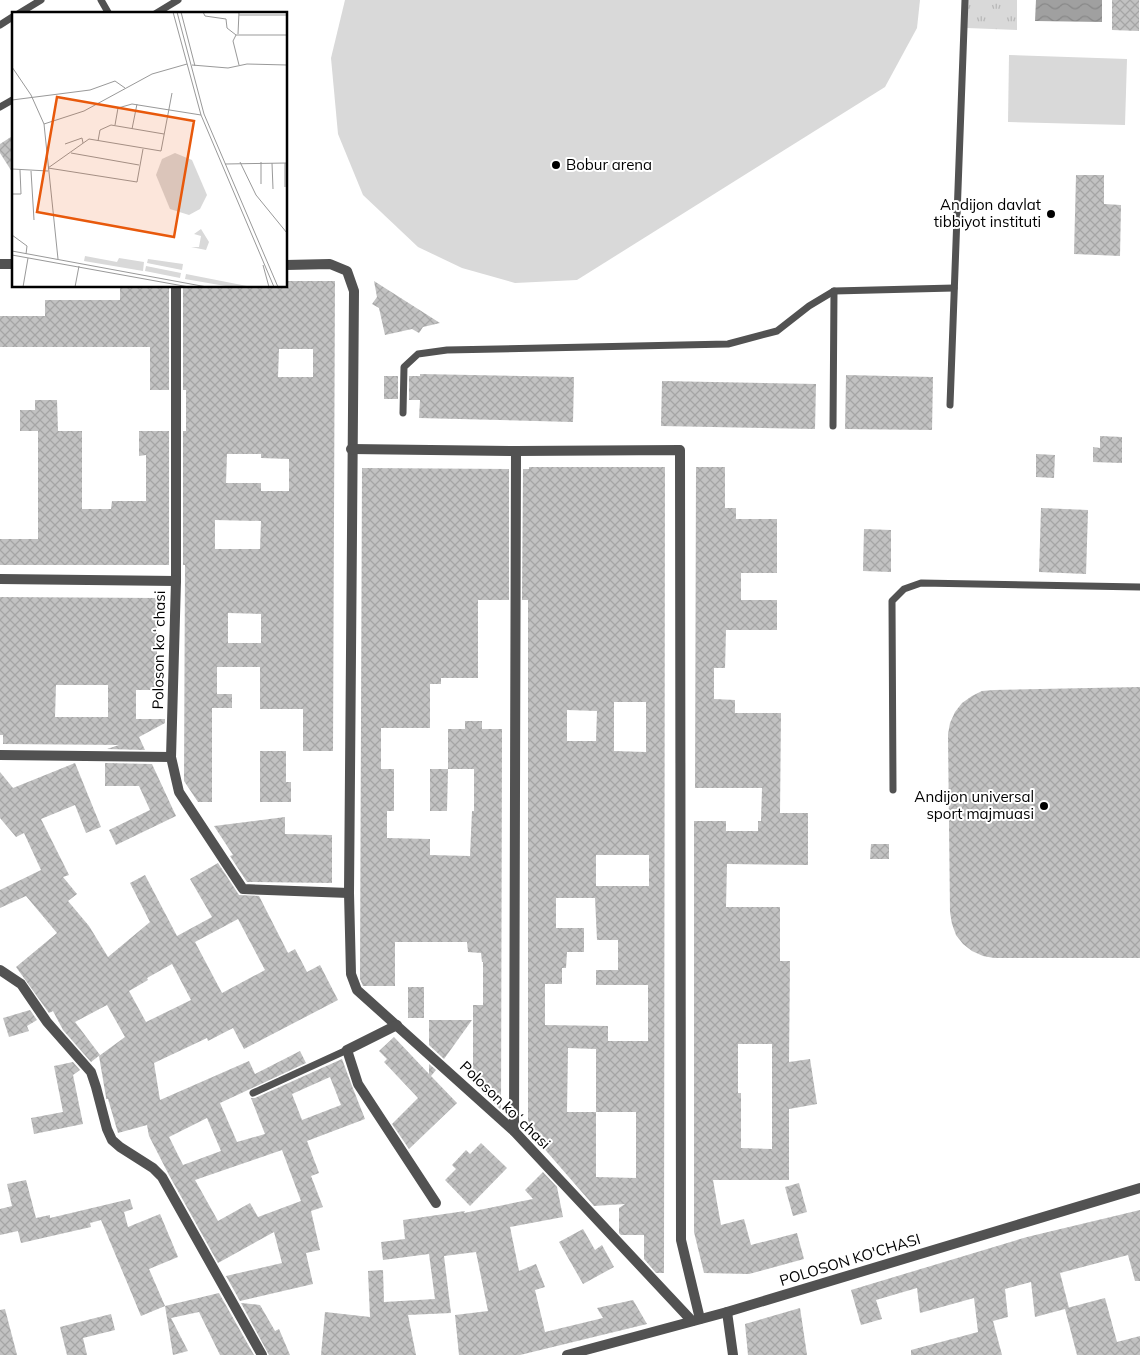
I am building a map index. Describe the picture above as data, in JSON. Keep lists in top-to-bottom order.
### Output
{
  "streets": {
    "street": ["Poloson koʻchasi", "POLOSON KO'CHASI"]
  },
  "crossings": [
    ["Poloson koʻchasi", "POLOSON KO'CHASI"]
  ],
  "places": ["Bobur arena", "Andijon davlat tibbiyot instituti", "Andijon universal sport majmuasi"]
}
